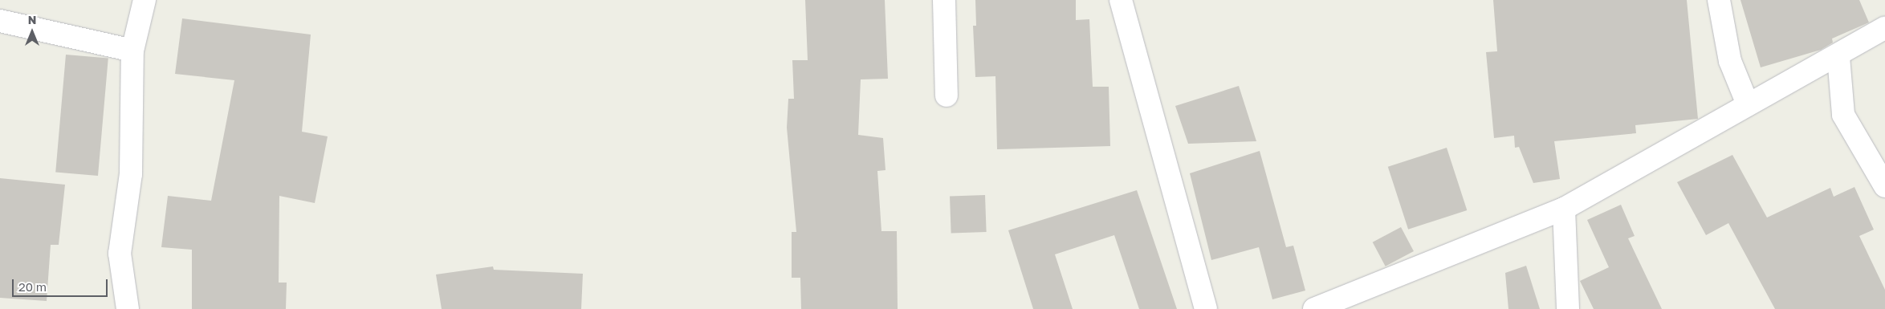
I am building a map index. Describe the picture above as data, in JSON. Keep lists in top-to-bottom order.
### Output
{
  "scale_bar": "20 m",
  "north": "top"
}
